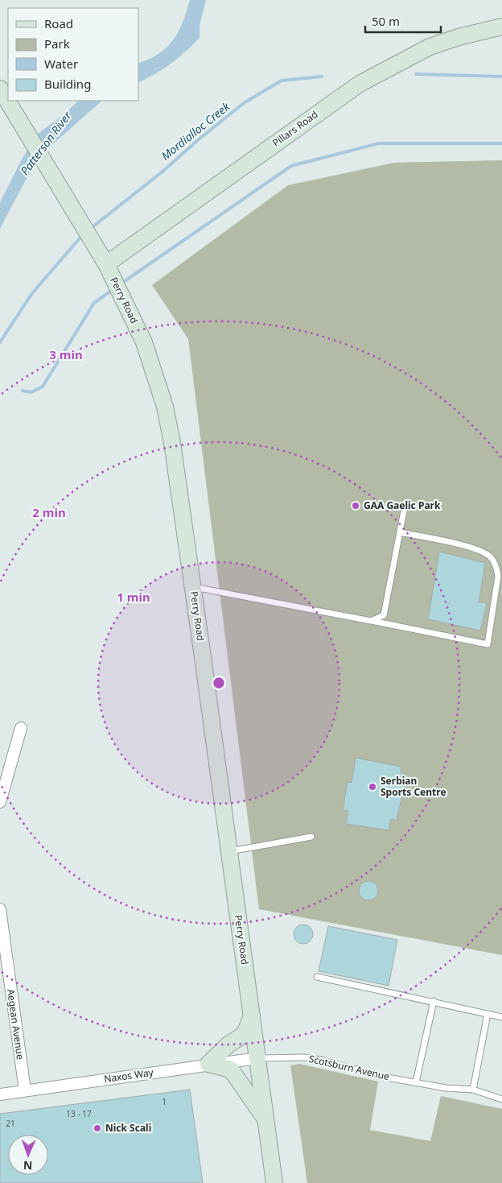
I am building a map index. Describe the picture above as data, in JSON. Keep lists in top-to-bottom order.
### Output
{
  "streets": {
    "main road": ["Pillars Road", "Perry Road"],
    "street": ["Aegean Avenue", "Naxos Way"],
    "lane": ["Scotsburn Avenue"]
  },
  "crossings": [
    ["Pillars Road", "Perry Road"],
    ["Perry Road", "Scotsburn Avenue"],
    ["Perry Road", "Naxos Way"],
    ["Aegean Avenue", "Naxos Way"],
    ["Scotsburn Avenue", "Naxos Way"]
  ],
  "water": ["Mordialloc Creek", "Patterson River"],
  "places": ["GAA Gaelic Park", "Serbian Sports Centre", "Nick Scali"],
  "house_numbers": ["1", "13 - 17", "21"],
  "legend": [
    "Road",
    "Park",
    "Water",
    "Building"
  ],
  "scale_bar": "50 m",
  "north": "bottom",
  "rings": ["3 min", "2 min", "1 min"]
}
